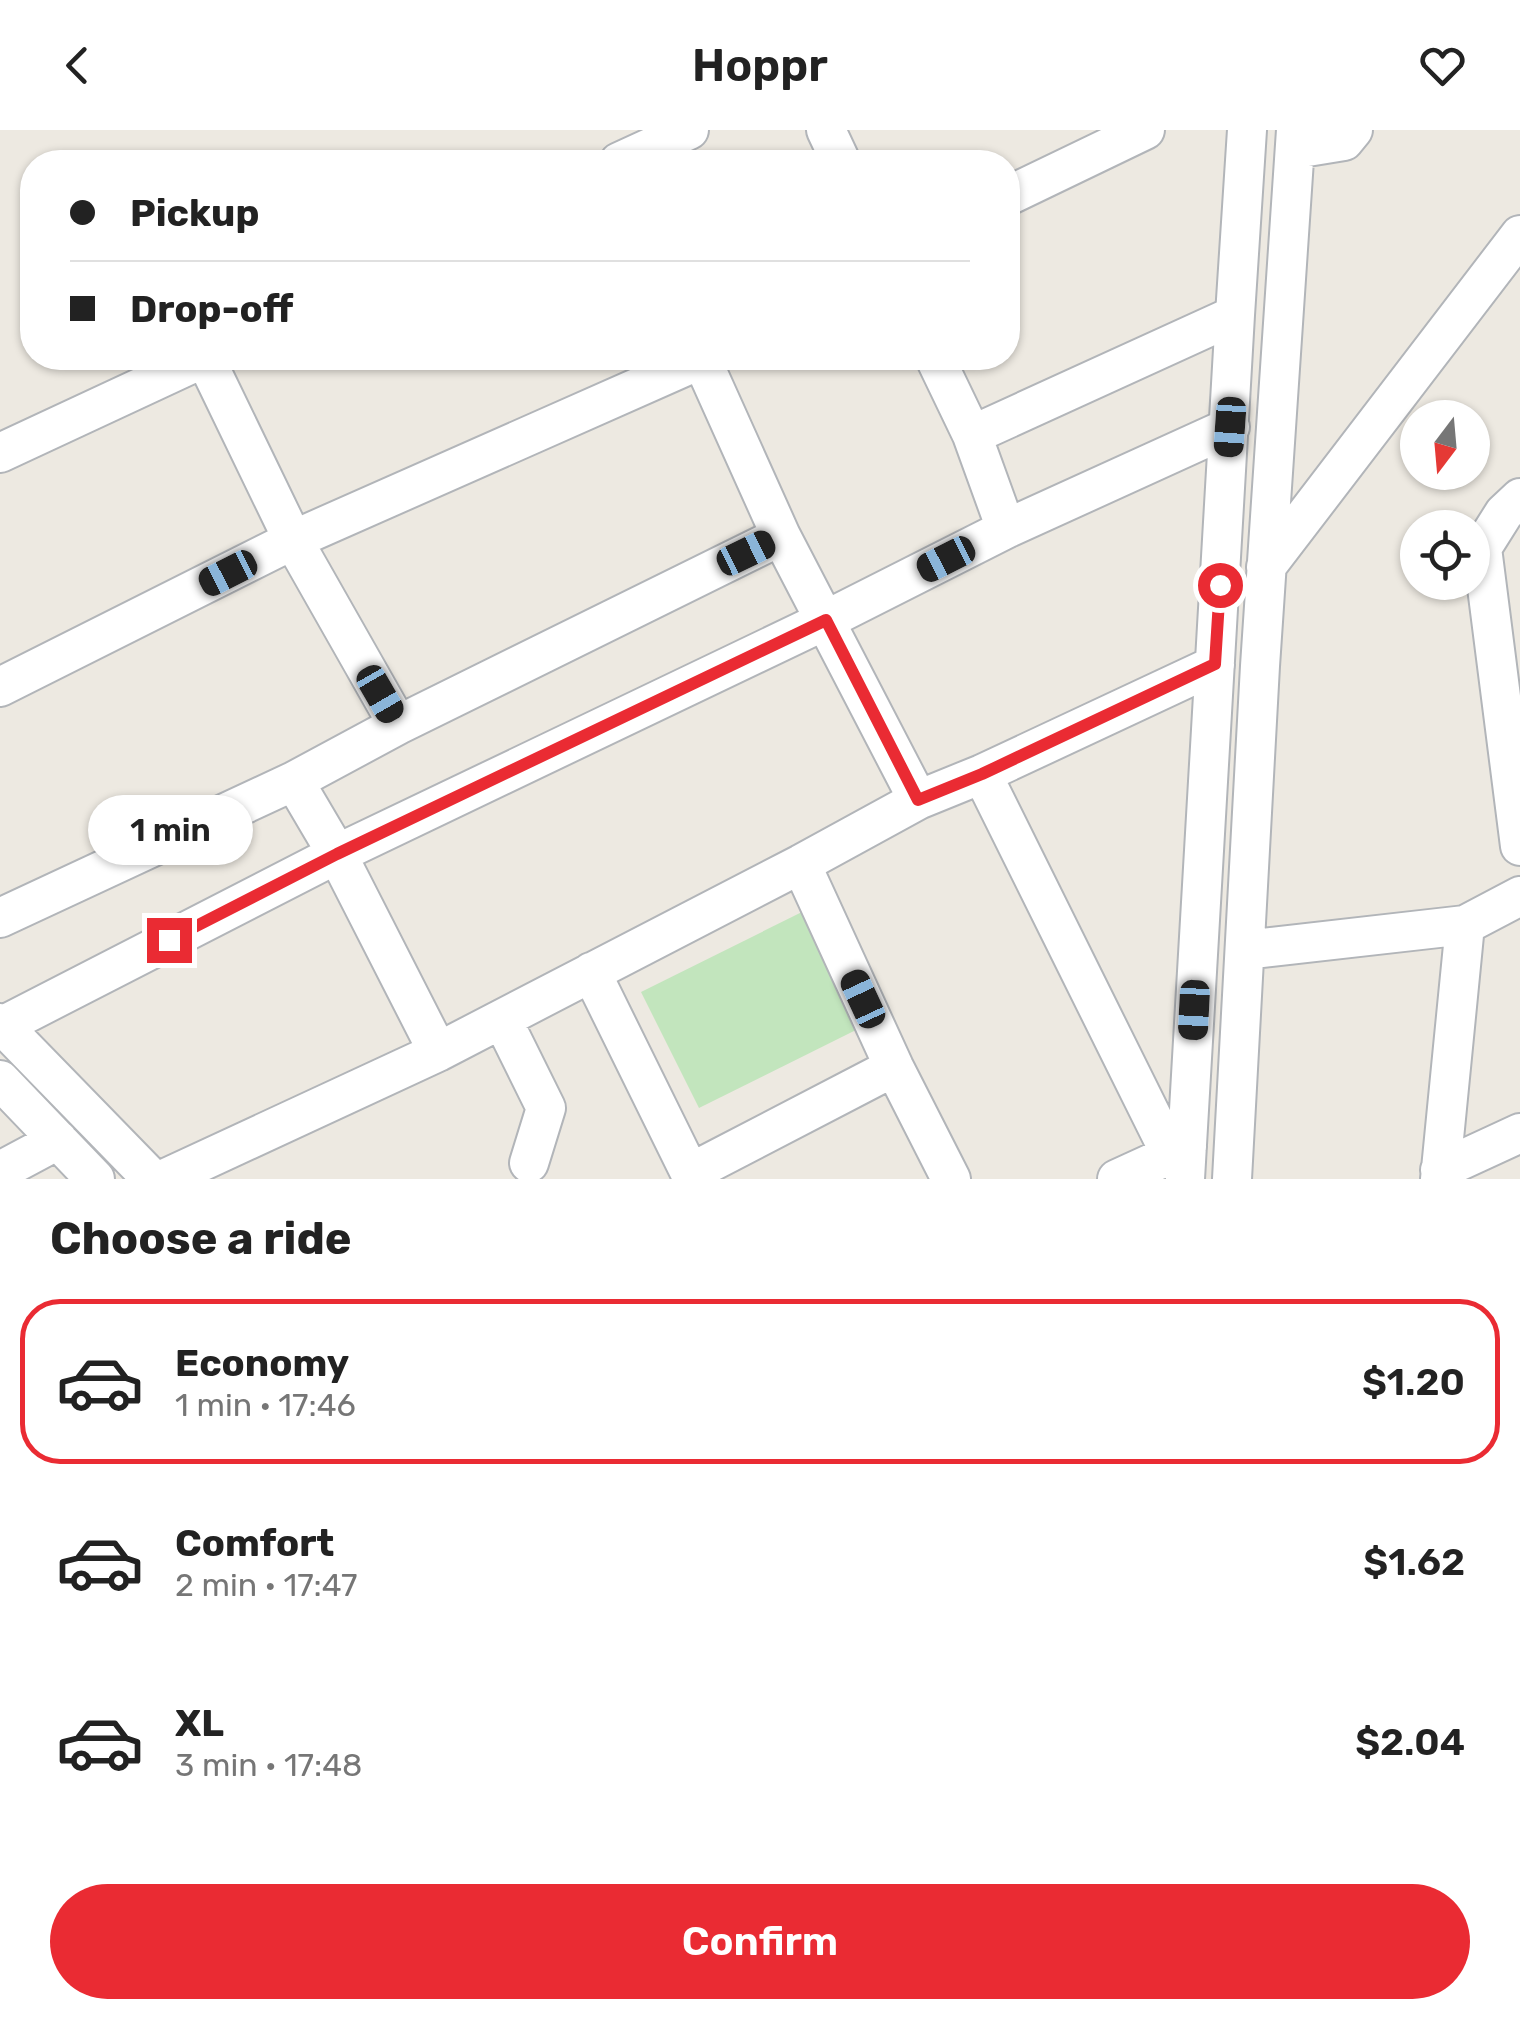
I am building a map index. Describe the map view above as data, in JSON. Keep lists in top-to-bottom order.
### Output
{
  "north": "bottom",
  "page": {
    "header": "Hoppr",
    "banner": ["Pickup", "Drop-off"],
    "bubble": "1 min",
    "heading": "Choose a ride",
    "list": [
      {
        "name": "Economy",
        "note": "1 min · 17:46",
        "value": "$1.20"
      },
      {
        "name": "Comfort",
        "note": "2 min · 17:47",
        "value": "$1.62"
      },
      {
        "name": "XL",
        "note": "3 min · 17:48",
        "value": "$2.04"
      }
    ],
    "buttons": "Confirm"
  }
}
